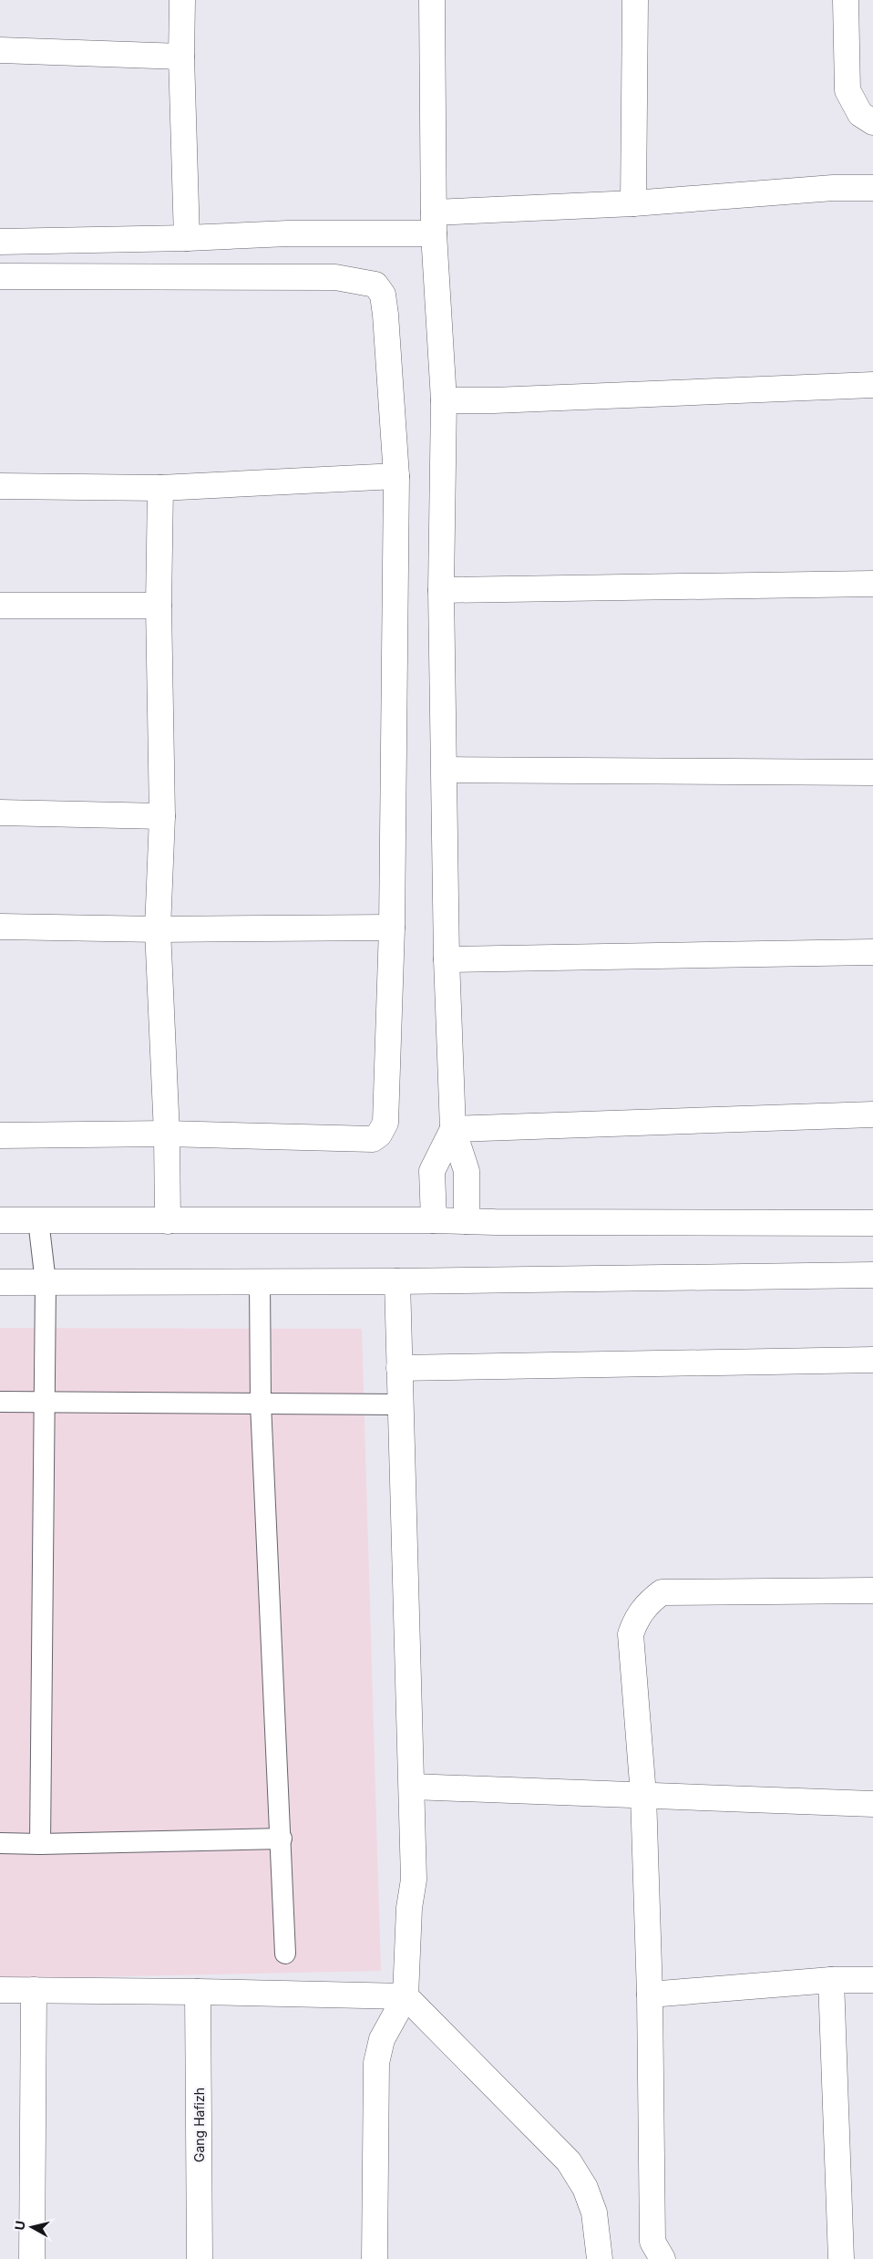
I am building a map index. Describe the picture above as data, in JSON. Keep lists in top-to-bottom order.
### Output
{
  "streets": {
    "street": ["Gang Hafizh"]
  },
  "north": "left"
}
